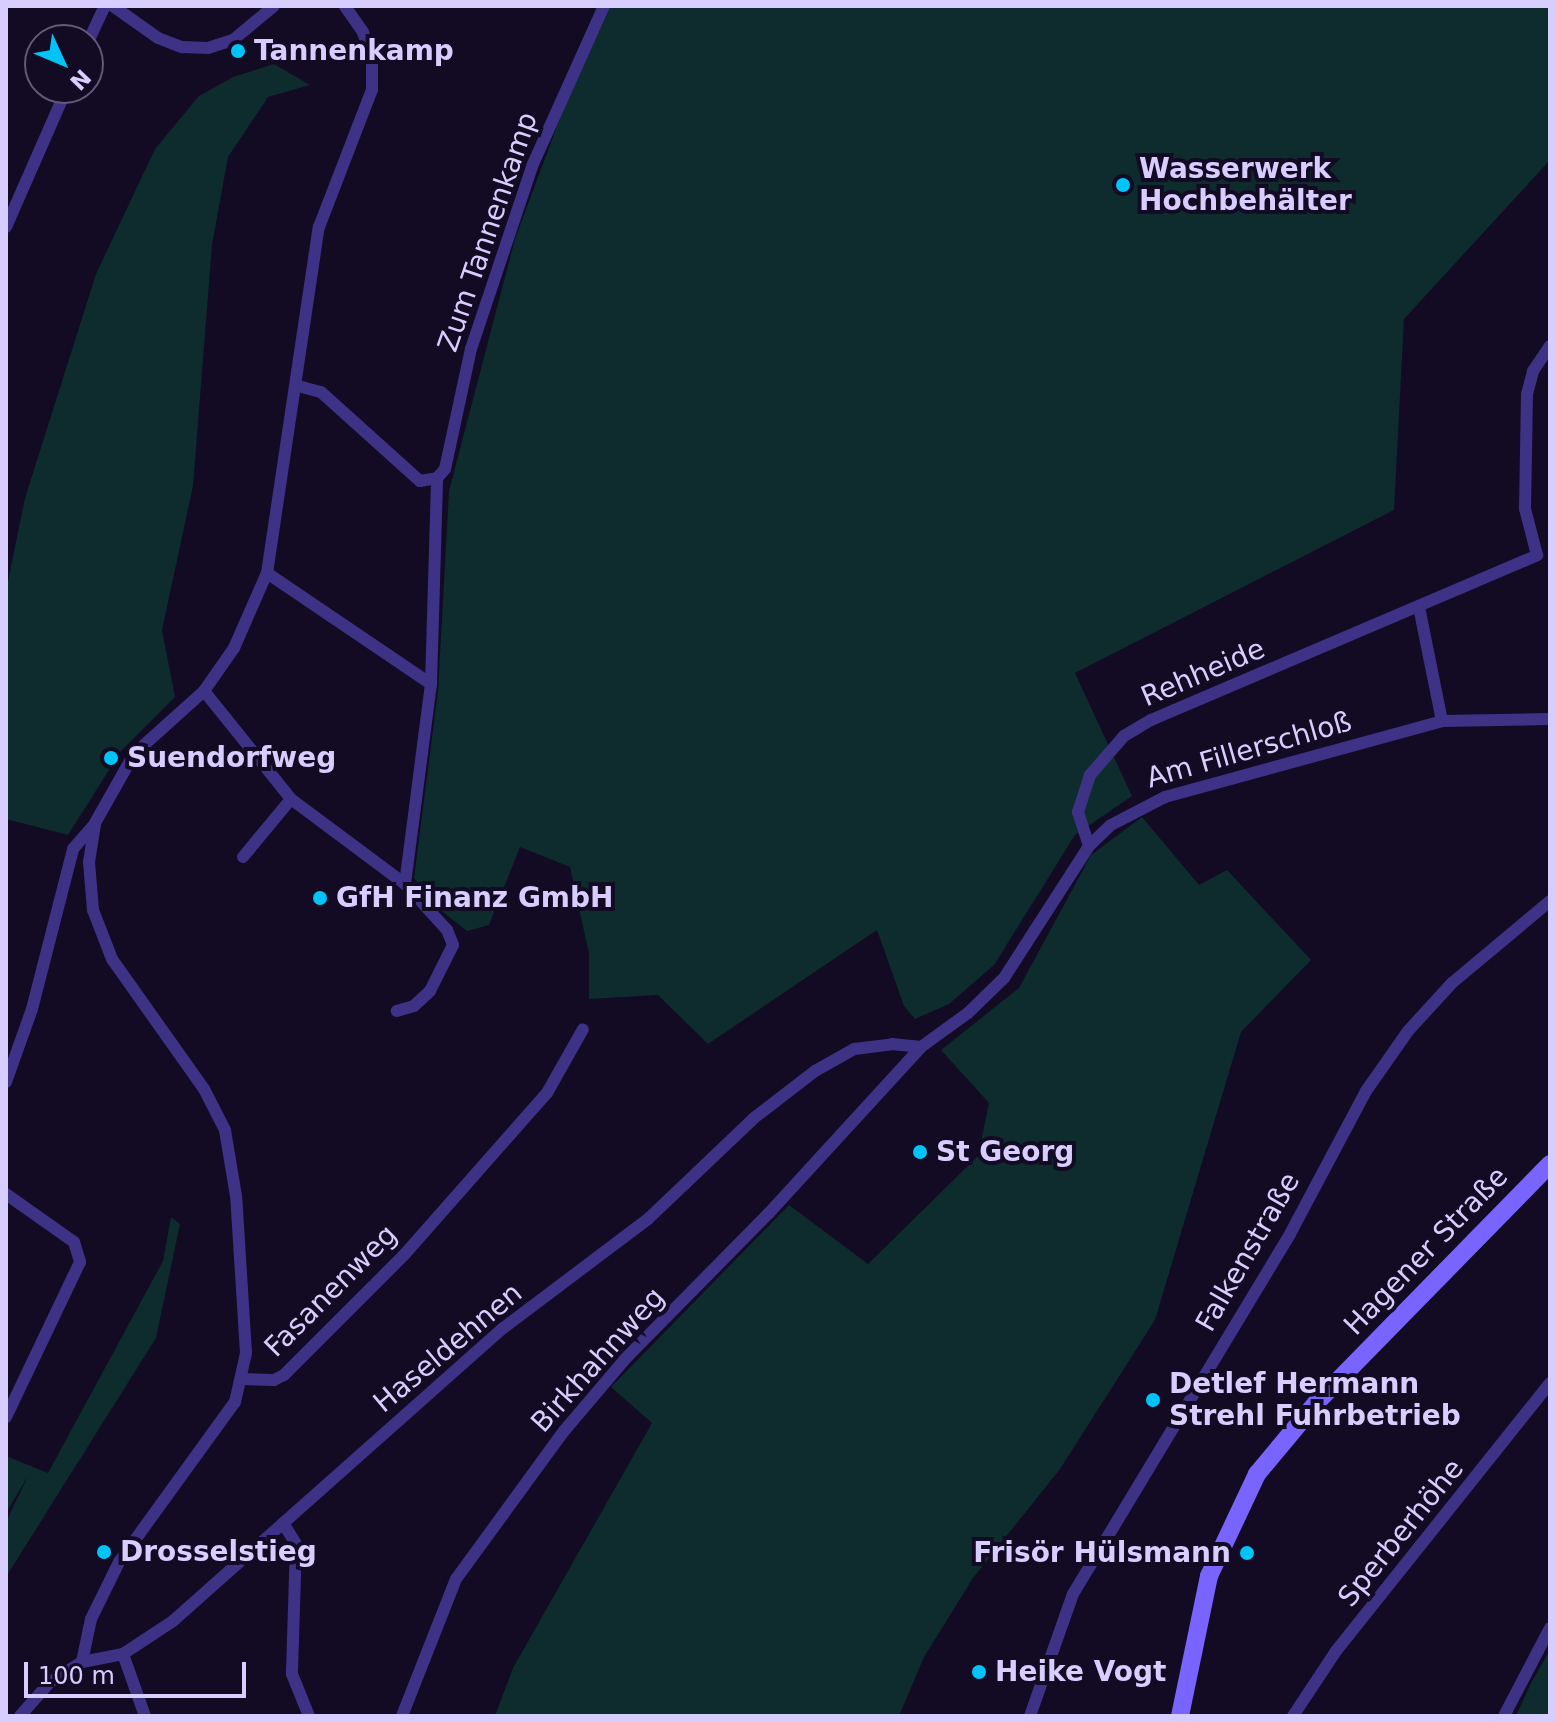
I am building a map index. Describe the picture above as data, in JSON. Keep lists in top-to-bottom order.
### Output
{
  "streets": {
    "main road": ["Hagener Straße"],
    "street": [
      "Zum Tannenkamp",
      "Rehheide",
      "Am Fillerschloß",
      "Falkenstraße",
      "Fasanenweg",
      "Haseldehnen",
      "Birkhahnweg",
      "Sperberhöhe"
    ]
  },
  "crossings": [
    ["Rehheide", "Am Fillerschloß"],
    ["Am Fillerschloß", "Haseldehnen"],
    ["Am Fillerschloß", "Birkhahnweg"],
    ["Fasanenweg", "Haseldehnen"]
  ],
  "places": [
    "Tannenkamp",
    "Wasserwerk Hochbehälter",
    "Suendorfweg",
    "GfH Finanz GmbH",
    "St Georg",
    "Detlef Hermann Strehl Fuhrbetrieb",
    "Drosselstieg",
    "Frisör Hülsmann",
    "Heike Vogt"
  ],
  "scale_bar": "100 m",
  "north": "bottom right"
}
